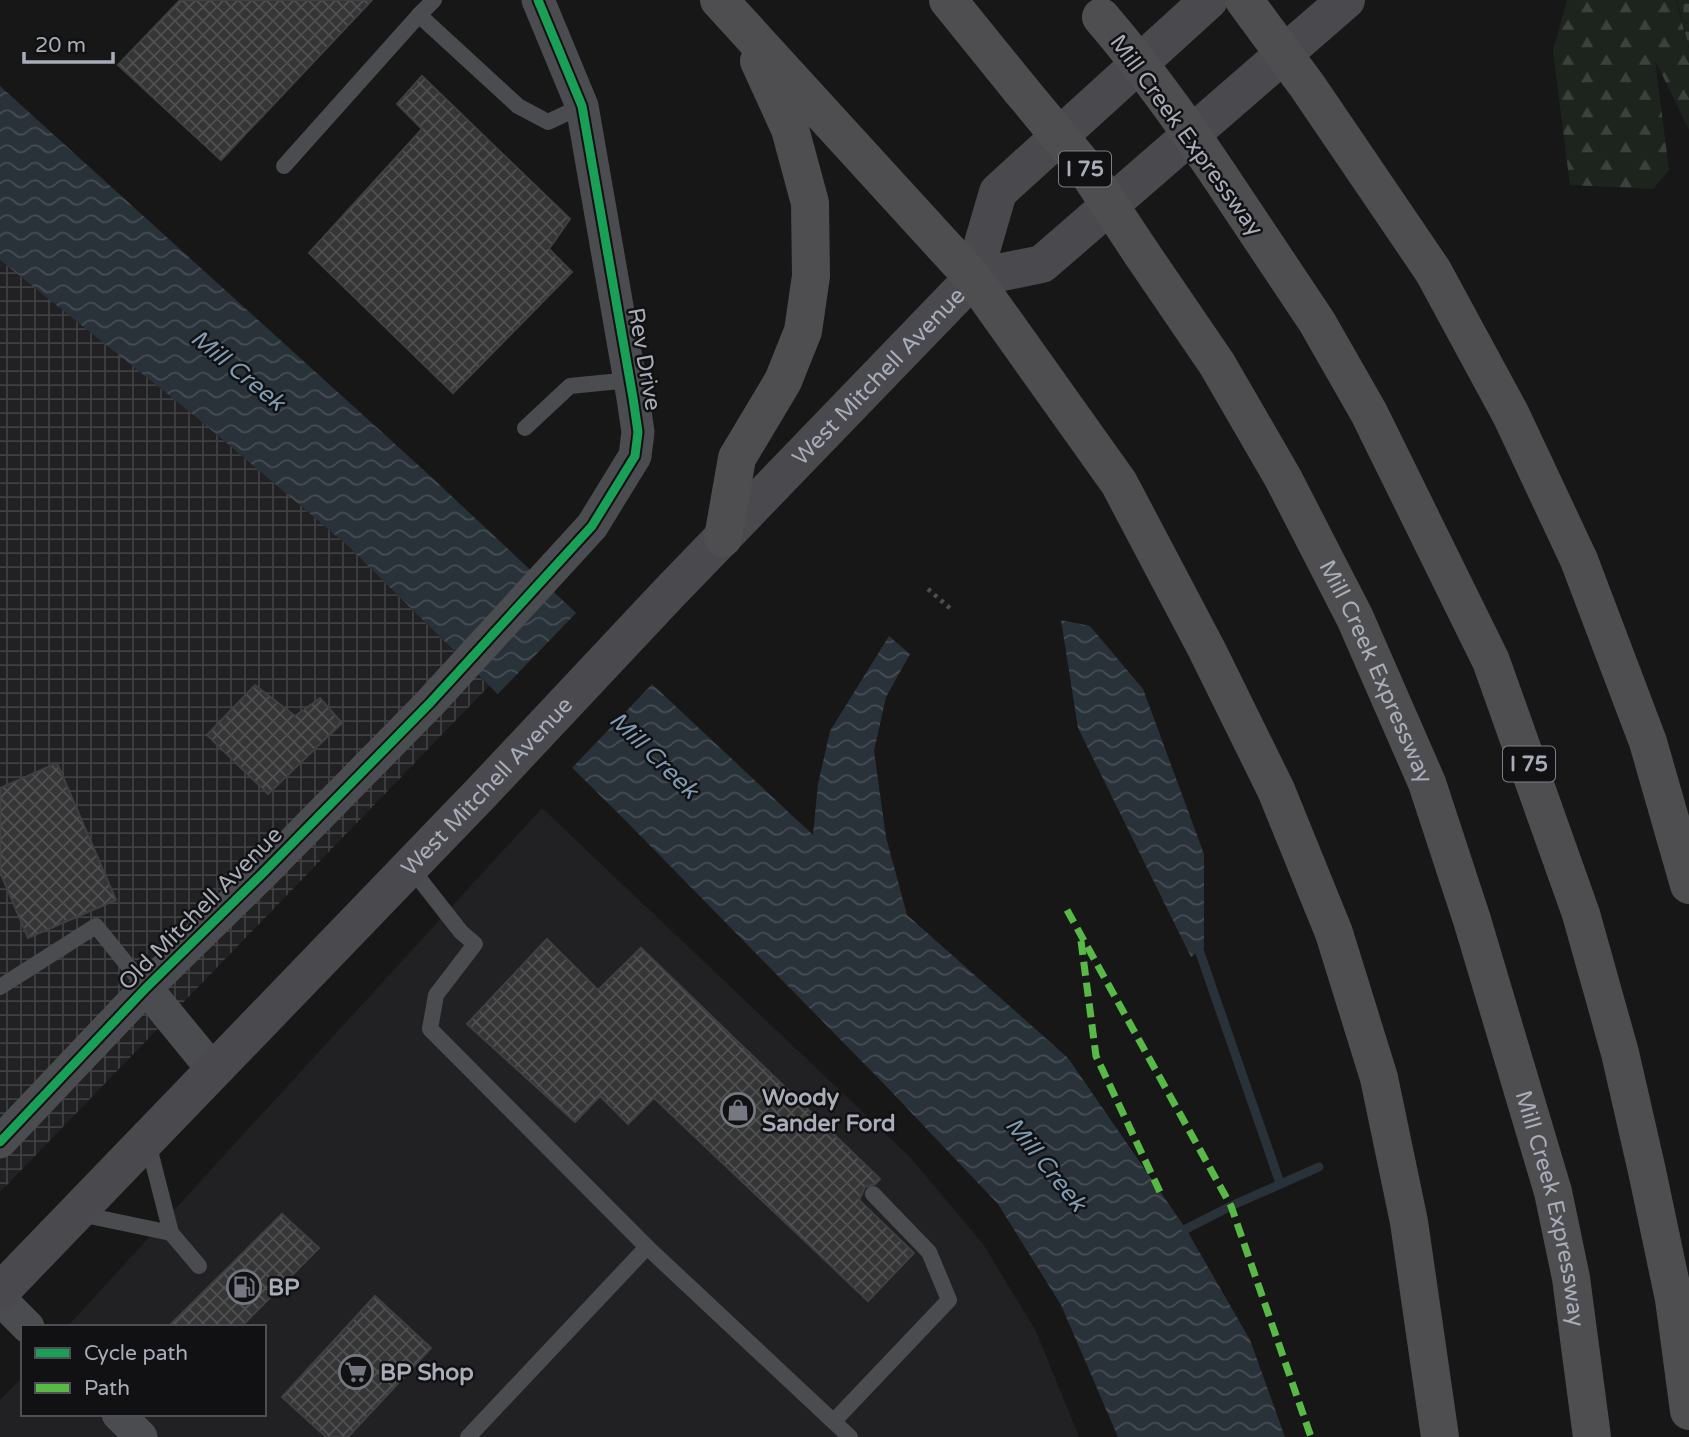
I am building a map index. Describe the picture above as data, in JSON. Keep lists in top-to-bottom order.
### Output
{
  "streets": {
    "highway": ["Mill Creek Expressway", "I 75"],
    "main road": ["West Mitchell Avenue"],
    "street": ["Rev Drive", "Old Mitchell Avenue"]
  },
  "crossings": [
    ["Rev Drive", "Old Mitchell Avenue"]
  ],
  "water": ["Mill Creek"],
  "places": {
    "shop": ["Woody Sander Ford"],
    "fuel station": ["BP"],
    "supermarket": ["BP Shop"]
  },
  "legend": ["Cycle path", "Path"],
  "scale_bar": "20 m"
}
